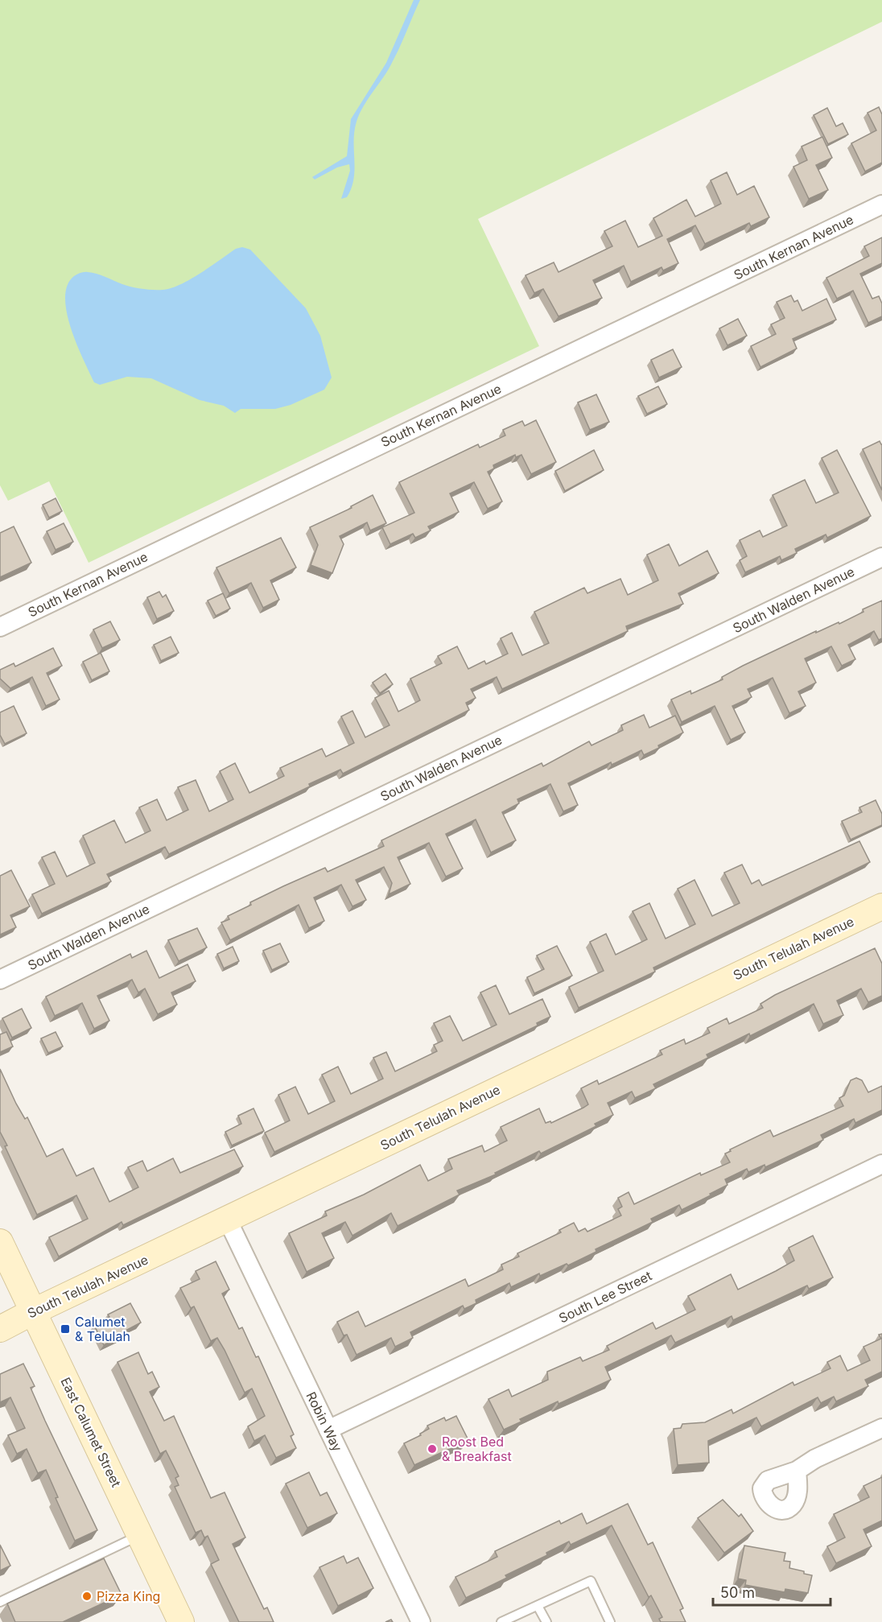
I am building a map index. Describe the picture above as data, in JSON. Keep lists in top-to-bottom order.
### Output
{
  "streets": {
    "street": [
      "South Kernan Avenue",
      "South Walden Avenue",
      "South Telulah Avenue",
      "South Lee Street",
      "Robin Way",
      "East Calumet Street"
    ]
  },
  "crossings": [
    ["South Telulah Avenue", "Robin Way"],
    ["South Telulah Avenue", "East Calumet Street"],
    ["South Lee Street", "Robin Way"]
  ],
  "places": {
    "transit": ["Calumet & Telulah"],
    "other": ["Roost Bed & Breakfast", "Pizza King"]
  },
  "scale_bar": "50 m"
}
